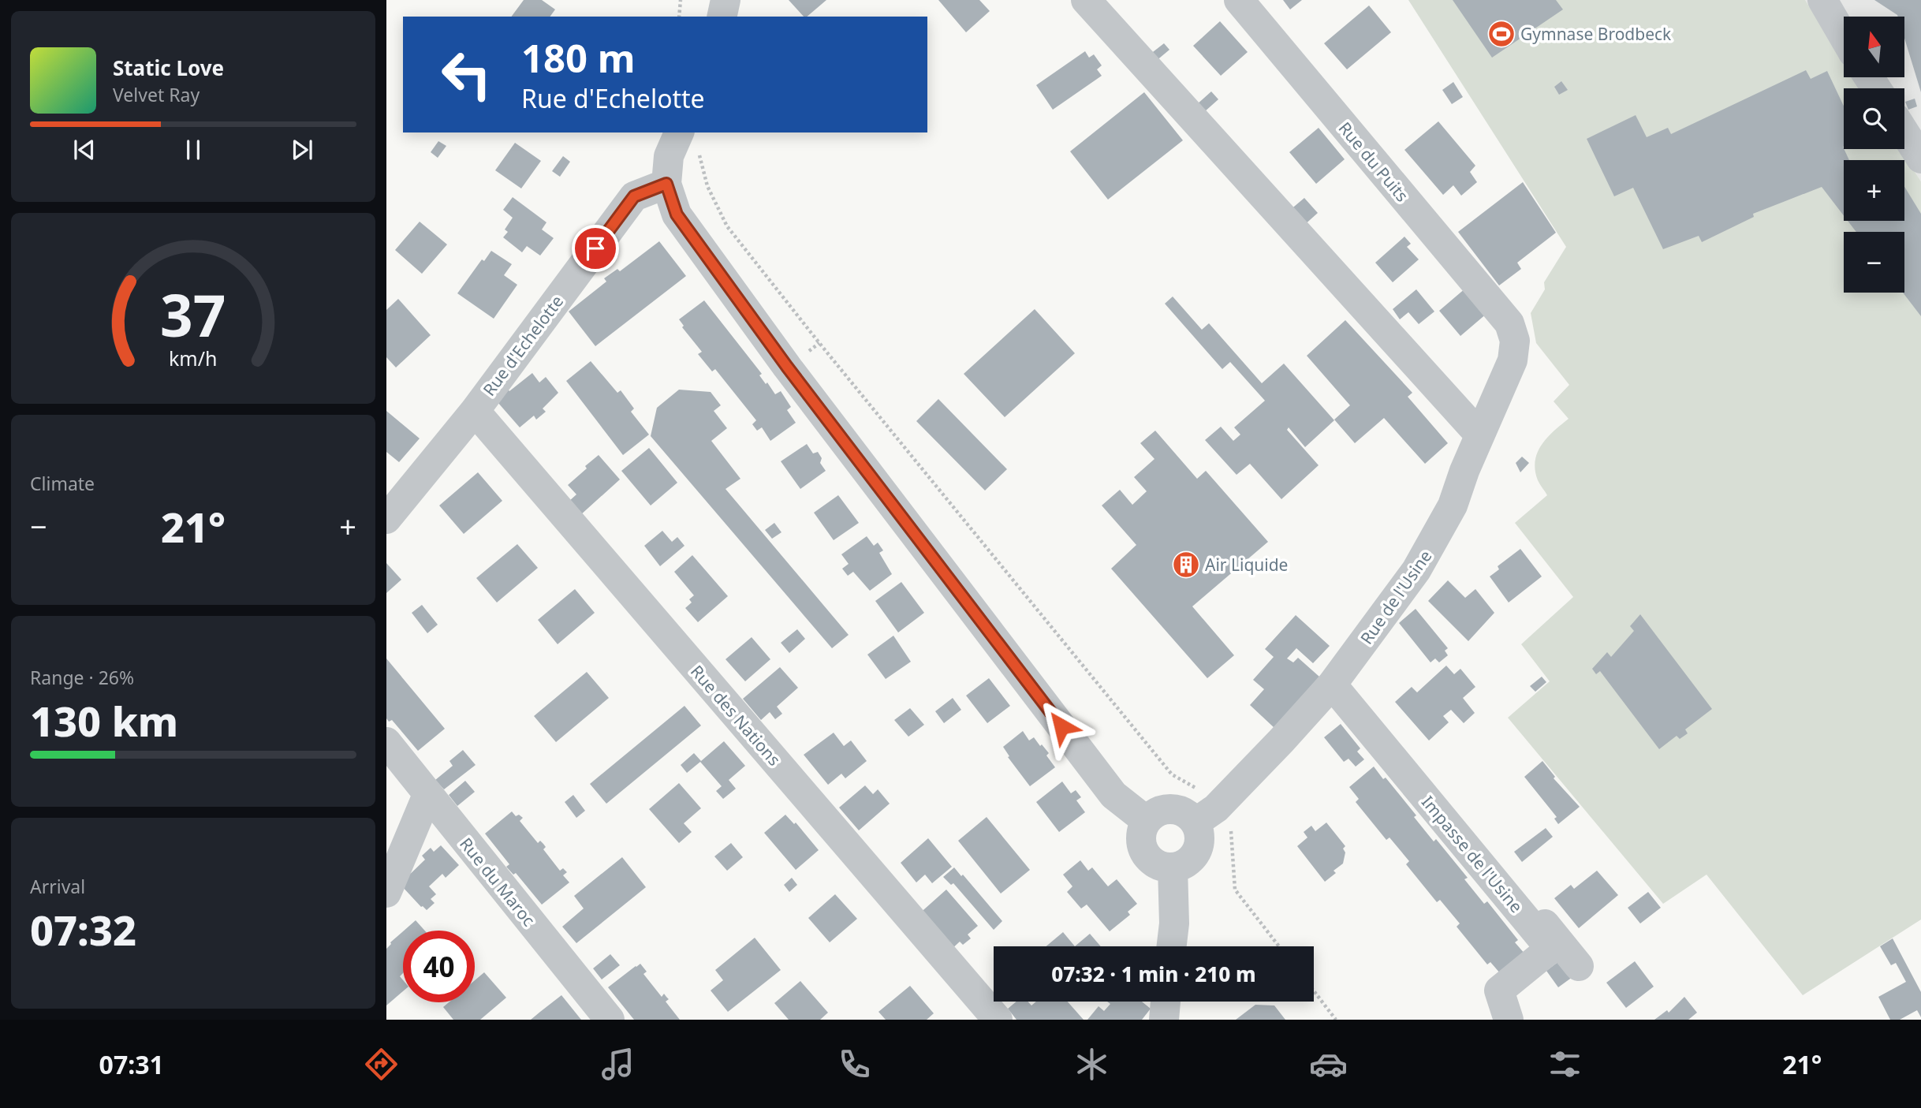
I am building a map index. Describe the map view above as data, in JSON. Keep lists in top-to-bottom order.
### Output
{
  "streets": {
    "street": [
      "Rue du Puits",
      "Rue d'Echelotte",
      "Rue de l'Usine",
      "Rue des Nations",
      "Impasse de l'Usine",
      "Rue du Maroc"
    ]
  },
  "crossings": [
    ["Rue du Puits", "Rue de l'Usine"],
    ["Rue d'Echelotte", "Rue des Nations"],
    ["Rue de l'Usine", "Impasse de l'Usine"]
  ],
  "places": {
    "sports": ["Gymnase Brodbeck"],
    "building": ["Air Liquide"]
  },
  "north": "top",
  "page": {
    "map_buttons": ["+", "−"],
    "turn": ["180 m", "Rue d'Echelotte"],
    "song": ["Static Love", "Velvet Ray"],
    "tile": [
      "Climate",
      ["Range · 26%", "130 km"],
      ["Arrival", "07:32"]
    ],
    "heat": ["−", "21°", "+"],
    "limit": "40",
    "trip": "07:32 · 1 min · 210 m",
    "tabs": ["07:31", "21°"],
    "gauge": ["37", "km/h"]
  }
}
